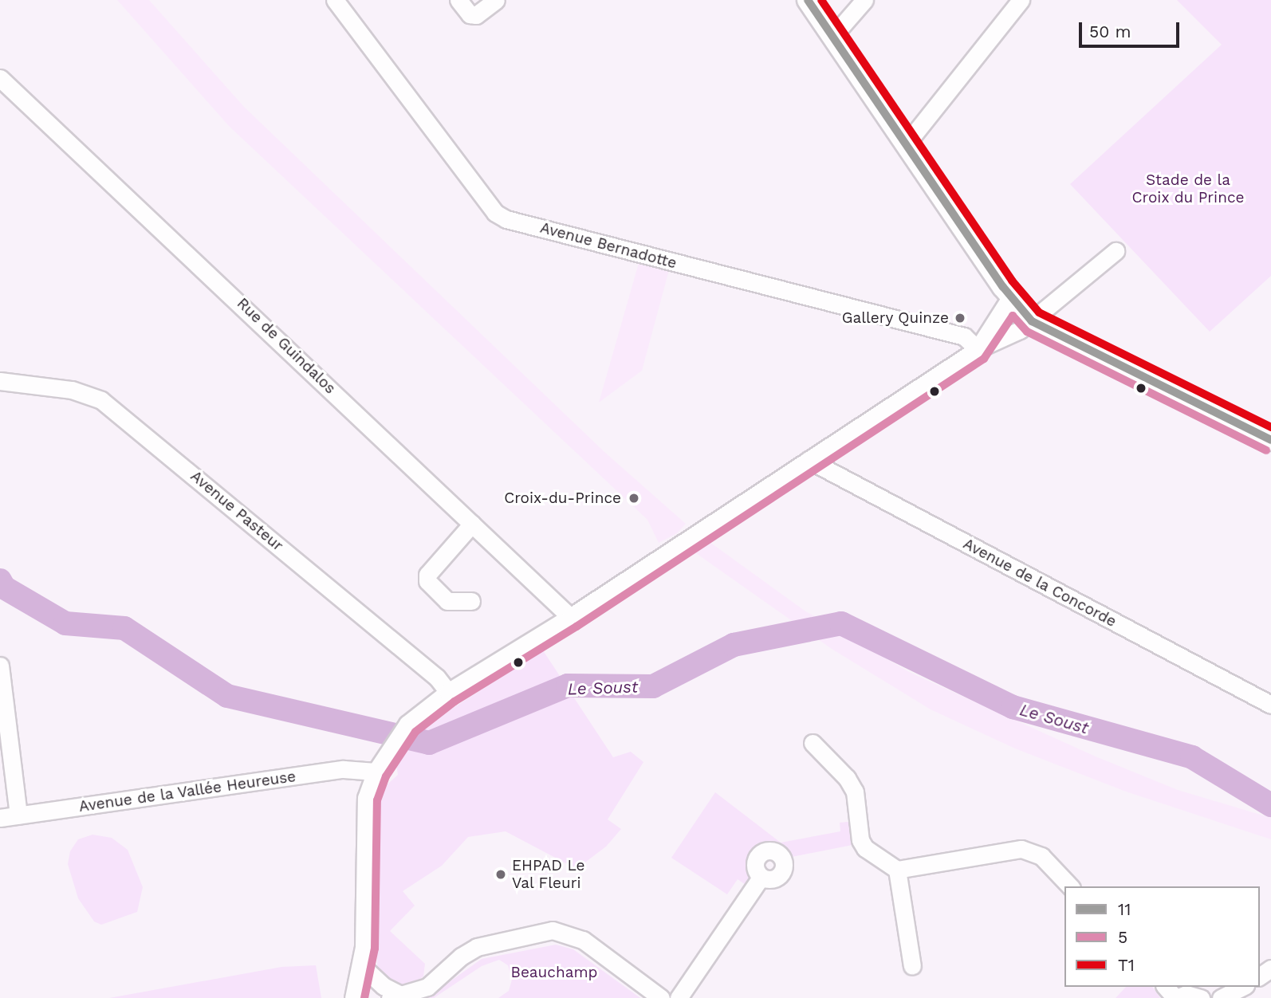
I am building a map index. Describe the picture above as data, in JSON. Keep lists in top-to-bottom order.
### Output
{
  "streets": {
    "street": [
      "Avenue Bernadotte",
      "Rue de Guindalos",
      "Avenue Pasteur",
      "Avenue de la Concorde",
      "Avenue de la Vallée Heureuse"
    ]
  },
  "water": ["Le Soust"],
  "parks": ["Stade de la Croix du Prince", "Beauchamp"],
  "places": ["Gallery Quinze", "Croix-du-Prince", "EHPAD Le Val Fleuri"],
  "lines": ["transit line 11", "transit line T1", "transit line 5"],
  "legend": ["11", "5", "T1"],
  "scale_bar": "50 m"
}
